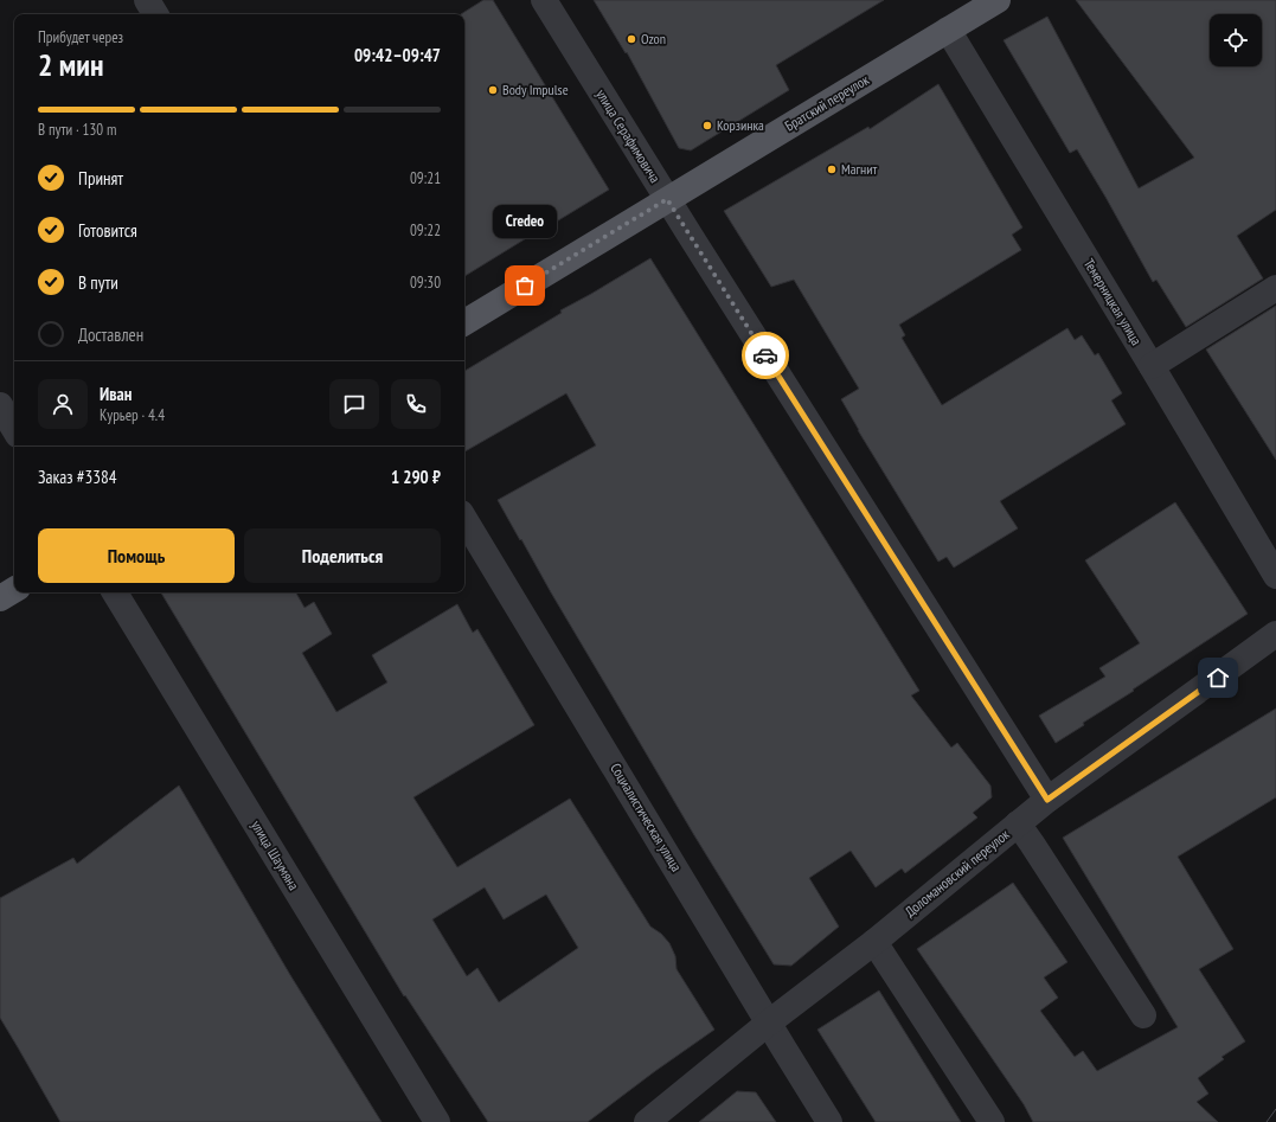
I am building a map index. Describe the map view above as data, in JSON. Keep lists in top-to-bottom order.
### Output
{
  "streets": {
    "main road": ["Братский переулок"],
    "street": [
      "улица Серафимовича",
      "Темерницкая улица",
      "Социалистическая улица",
      "улица Шаумяна",
      "Доломановский переулок"
    ]
  },
  "crossings": [
    ["Братский переулок", "улица Серафимовича"],
    ["Братский переулок", "Темерницкая улица"],
    ["улица Серафимовича", "Доломановский переулок"],
    ["Социалистическая улица", "Доломановский переулок"]
  ],
  "places": [
    "Ozon",
    "Body Impulse",
    "Корзинка",
    "Магнит",
    "Credeo"
  ],
  "page": {
    "heading": ["2 мин", "Прибудет через", "09:42–09:47"],
    "panel": [
      "Иван",
      "Курьер · 4.4",
      "Заказ #3384",
      "1 290 ₽"
    ],
    "bar": "В пути · 130 m",
    "list": [
      ["Принят", "09:21"],
      ["Готовится", "09:22"],
      ["В пути", "09:30"],
      "Доставлен"
    ],
    "bubble": "Credeo",
    "buttons": ["Помощь", "Поделиться"]
  }
}
